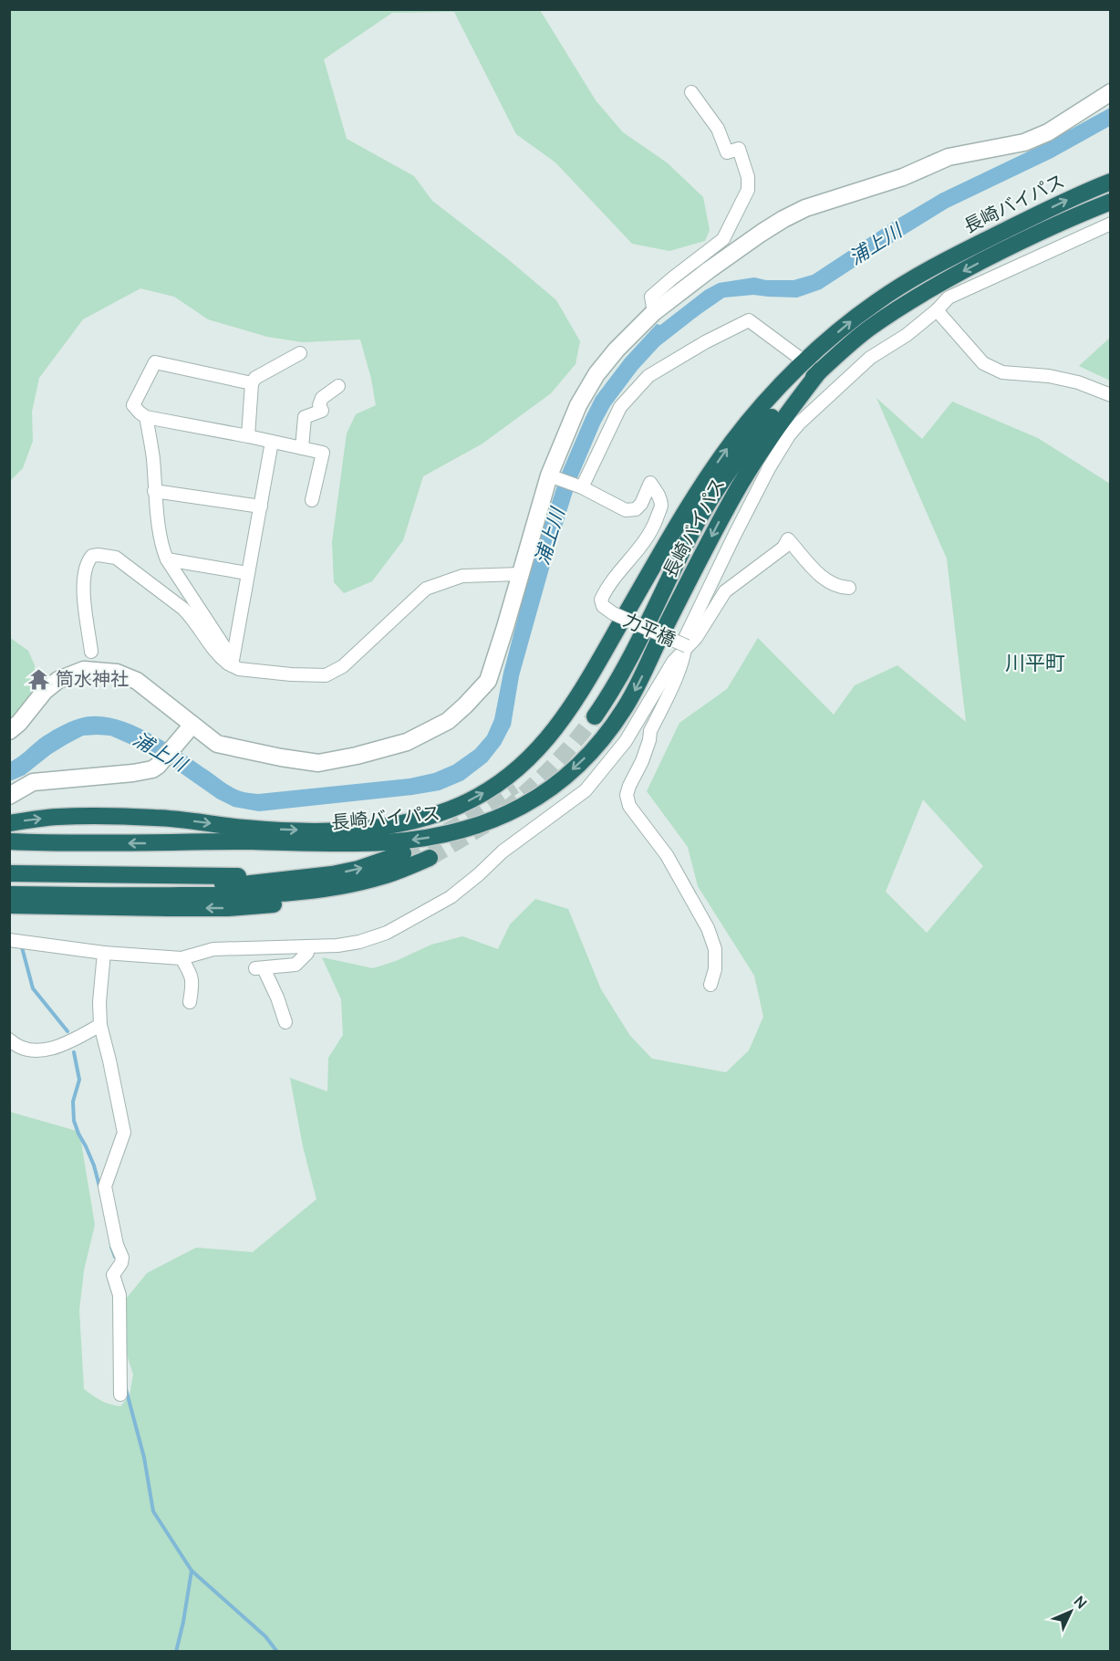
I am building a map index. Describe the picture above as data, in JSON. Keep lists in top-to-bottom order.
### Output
{
  "streets": {
    "highway": ["長崎バイパス"],
    "street": ["力平橋"]
  },
  "districts": ["川平町"],
  "water": ["浦上川"],
  "places": {
    "temple": ["筒水神社"]
  },
  "north": "top right"
}
